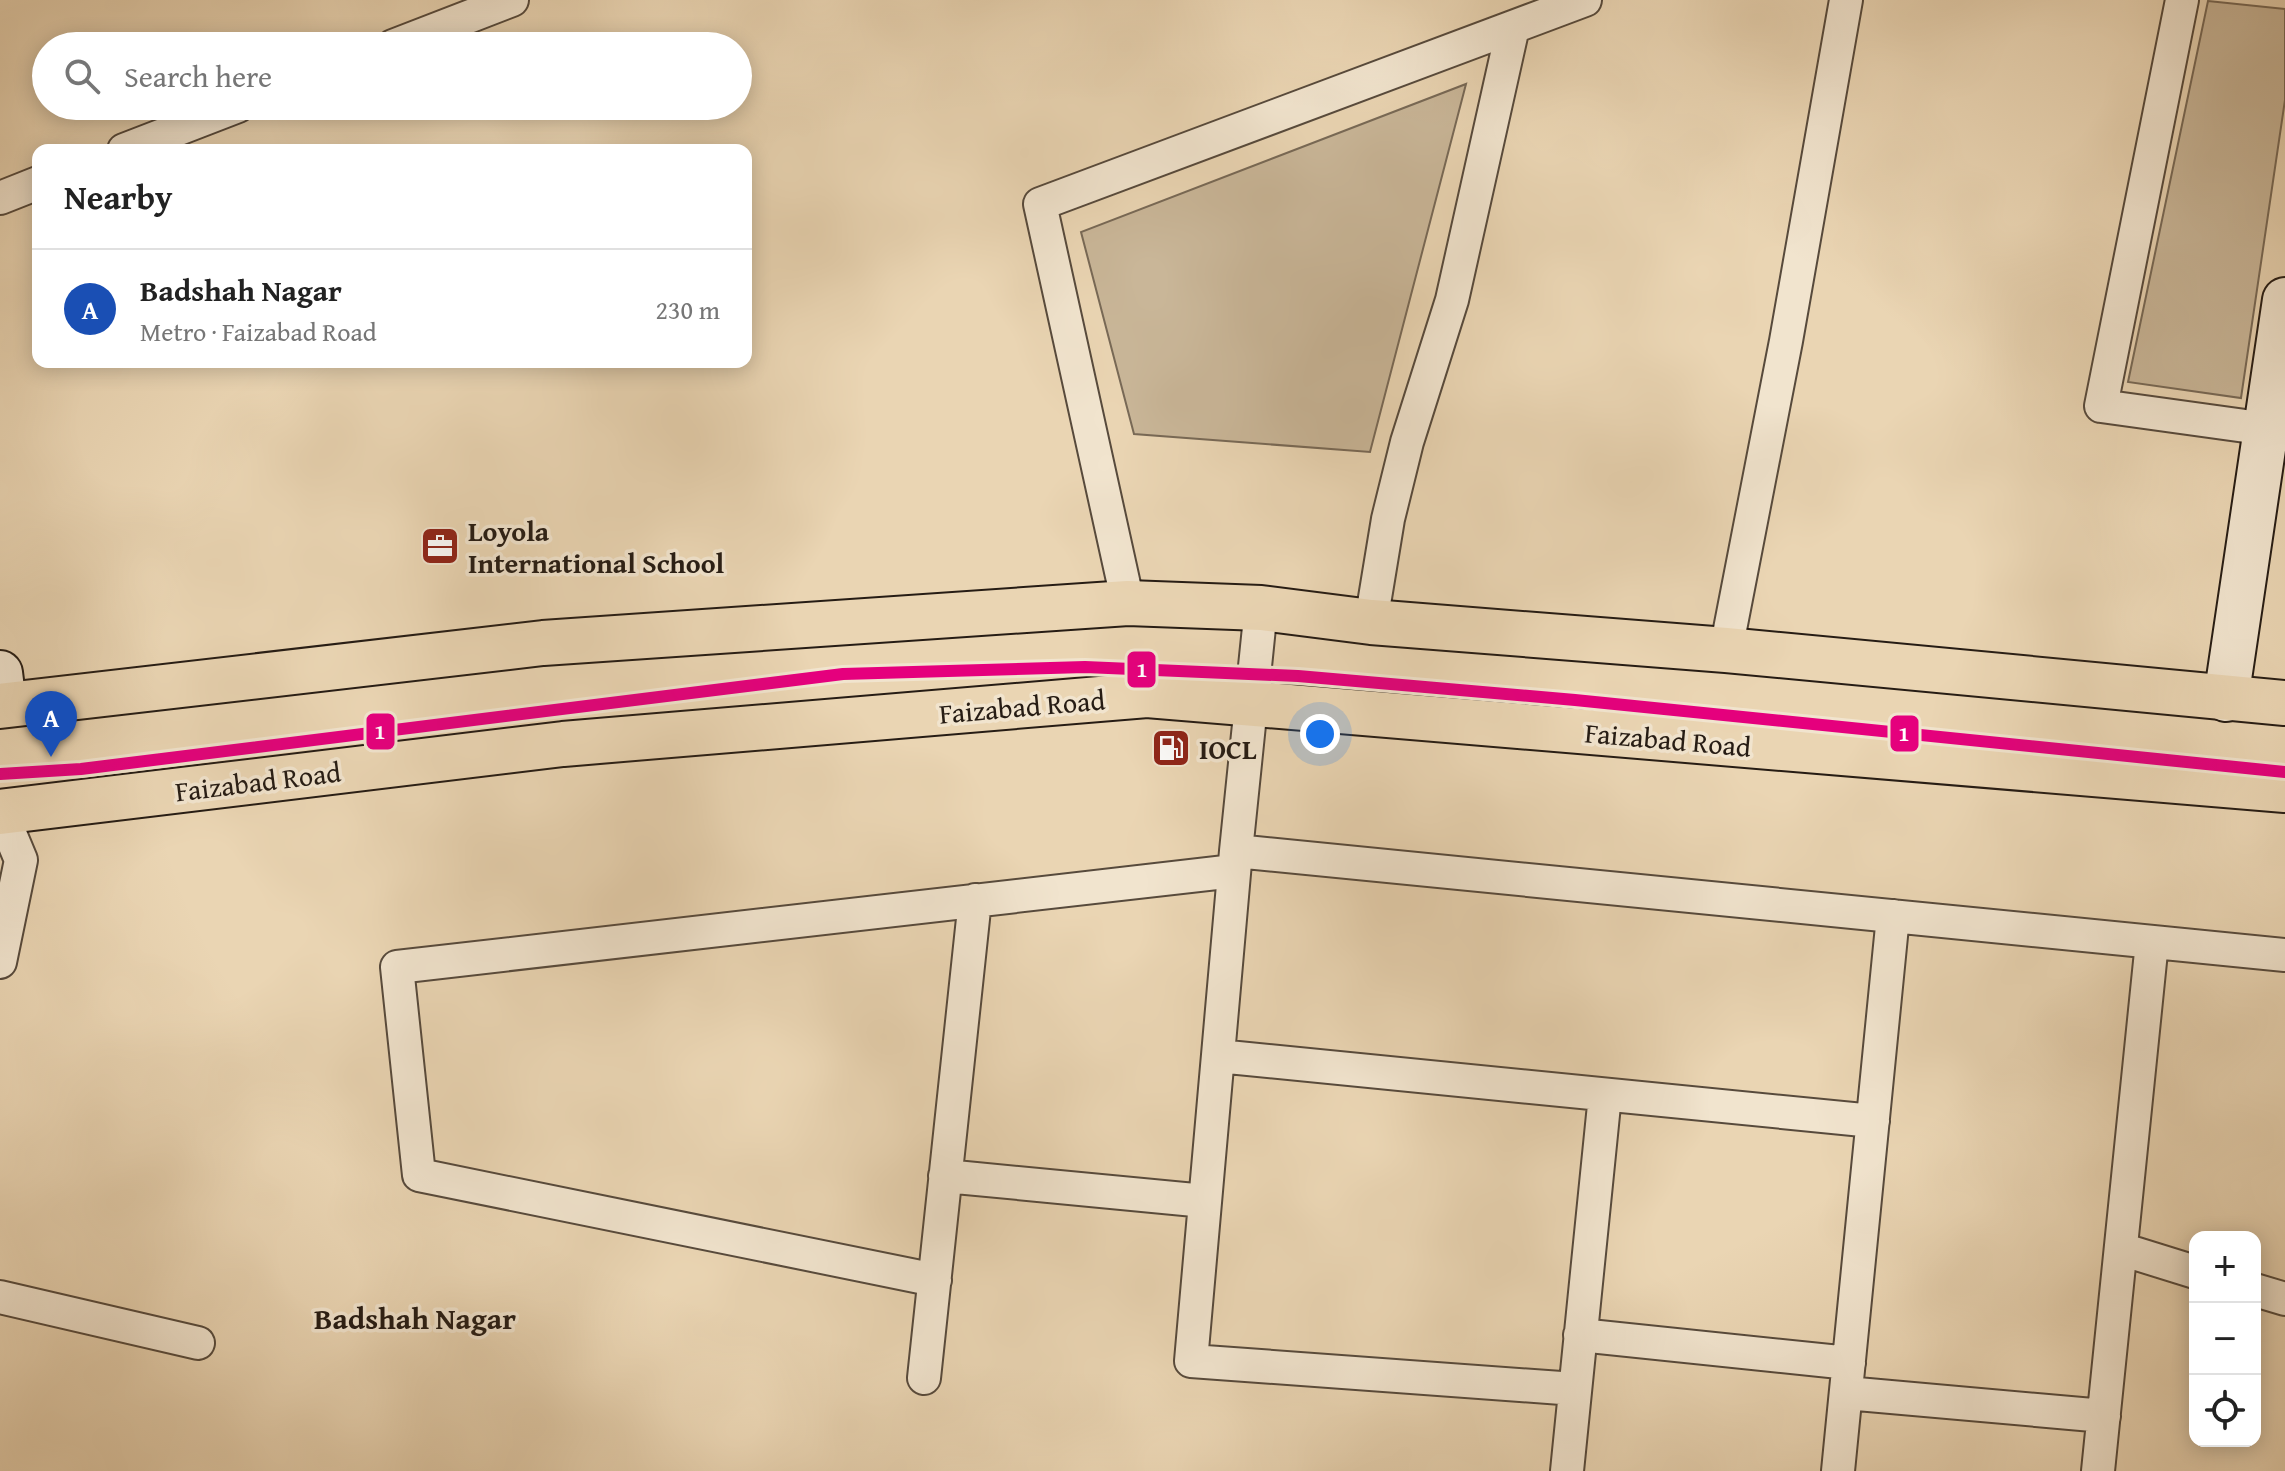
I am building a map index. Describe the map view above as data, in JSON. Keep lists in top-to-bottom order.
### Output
{
  "streets": {
    "main road": ["Faizabad Road"]
  },
  "districts": ["Badshah Nagar"],
  "places": {
    "office": ["Loyola International School"],
    "fuel station": ["IOCL"]
  },
  "lines": ["transit line 1"],
  "page": {
    "search": "Search here",
    "heading": "Nearby",
    "list": [
      {
        "mark": "A",
        "name": "Badshah Nagar",
        "note": "Metro · Faizabad Road",
        "value": "230 m"
      }
    ],
    "pins": "A",
    "map_buttons": ["+", "−"]
  }
}
